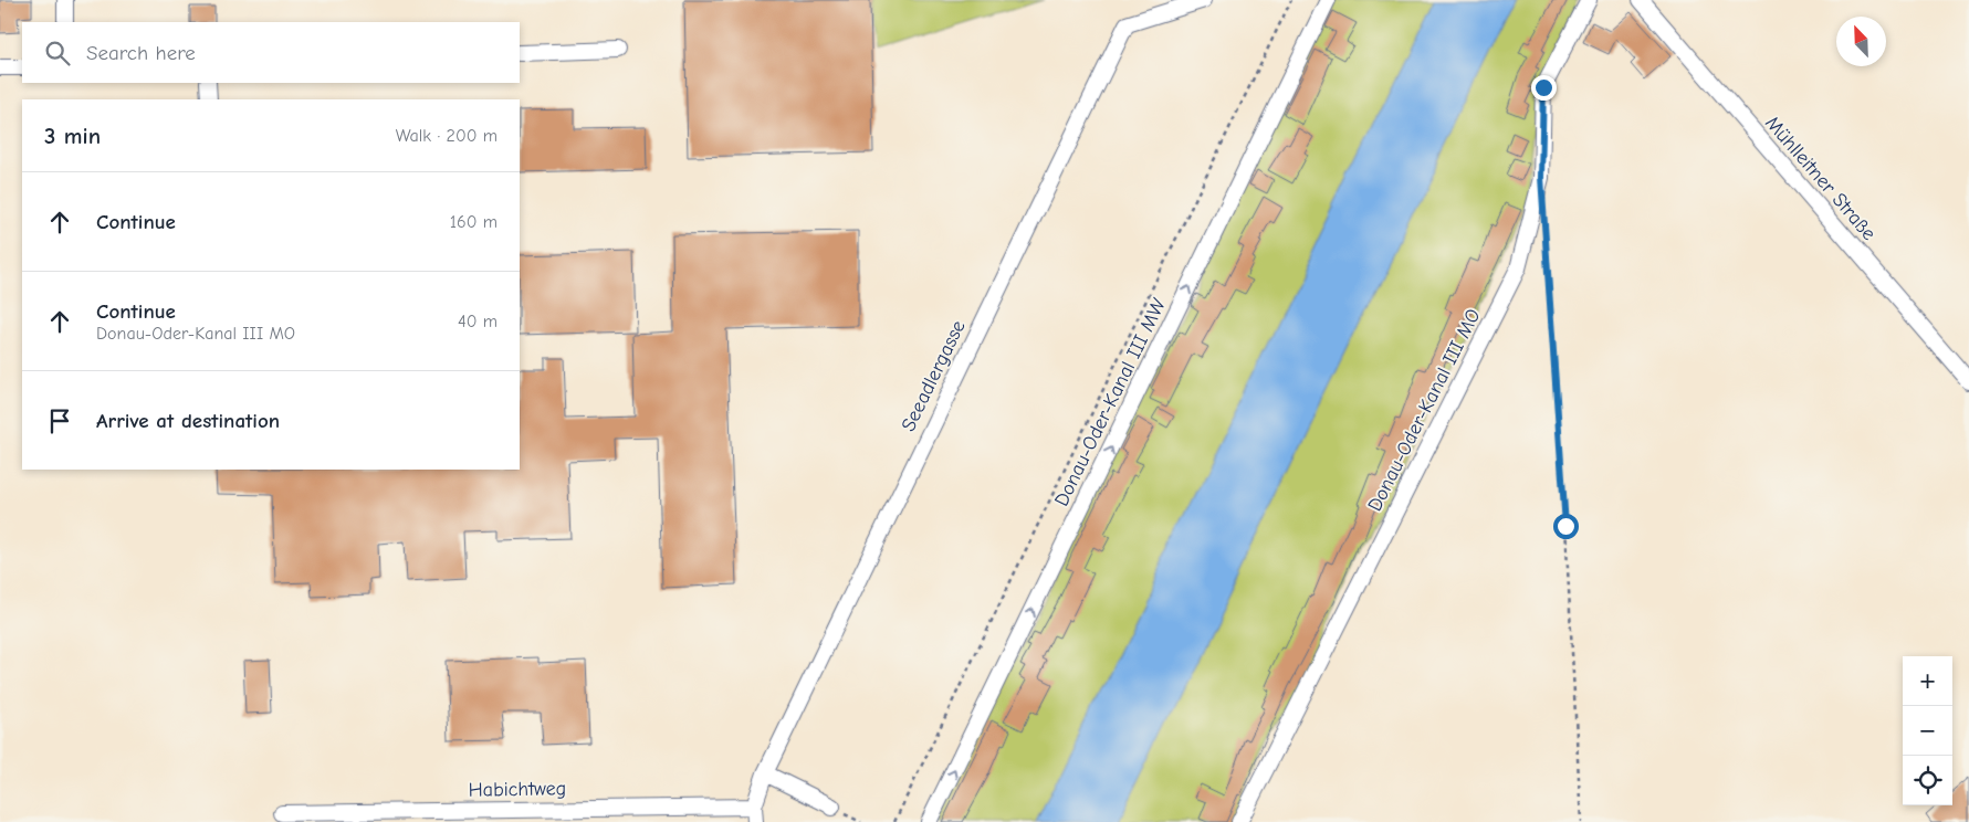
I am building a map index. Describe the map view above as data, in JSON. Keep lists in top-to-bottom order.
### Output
{
  "streets": {
    "street": [
      "Mühlleitner Straße",
      "Seeadlergasse",
      "Donau-Oder-Kanal III MW",
      "Donau-Oder-Kanal III MO",
      "Habichtweg"
    ]
  },
  "crossings": [
    ["Seeadlergasse", "Habichtweg"]
  ],
  "one_way": ["Donau-Oder-Kanal III MW"],
  "north": "top left",
  "page": {
    "search": "Search here",
    "heading": ["3 min", "Walk · 200 m"],
    "list": [
      ["Continue", "160 m"],
      ["Continue", "Donau-Oder-Kanal III MO", "40 m"],
      "Arrive at destination"
    ],
    "map_buttons": ["+", "−"]
  }
}
